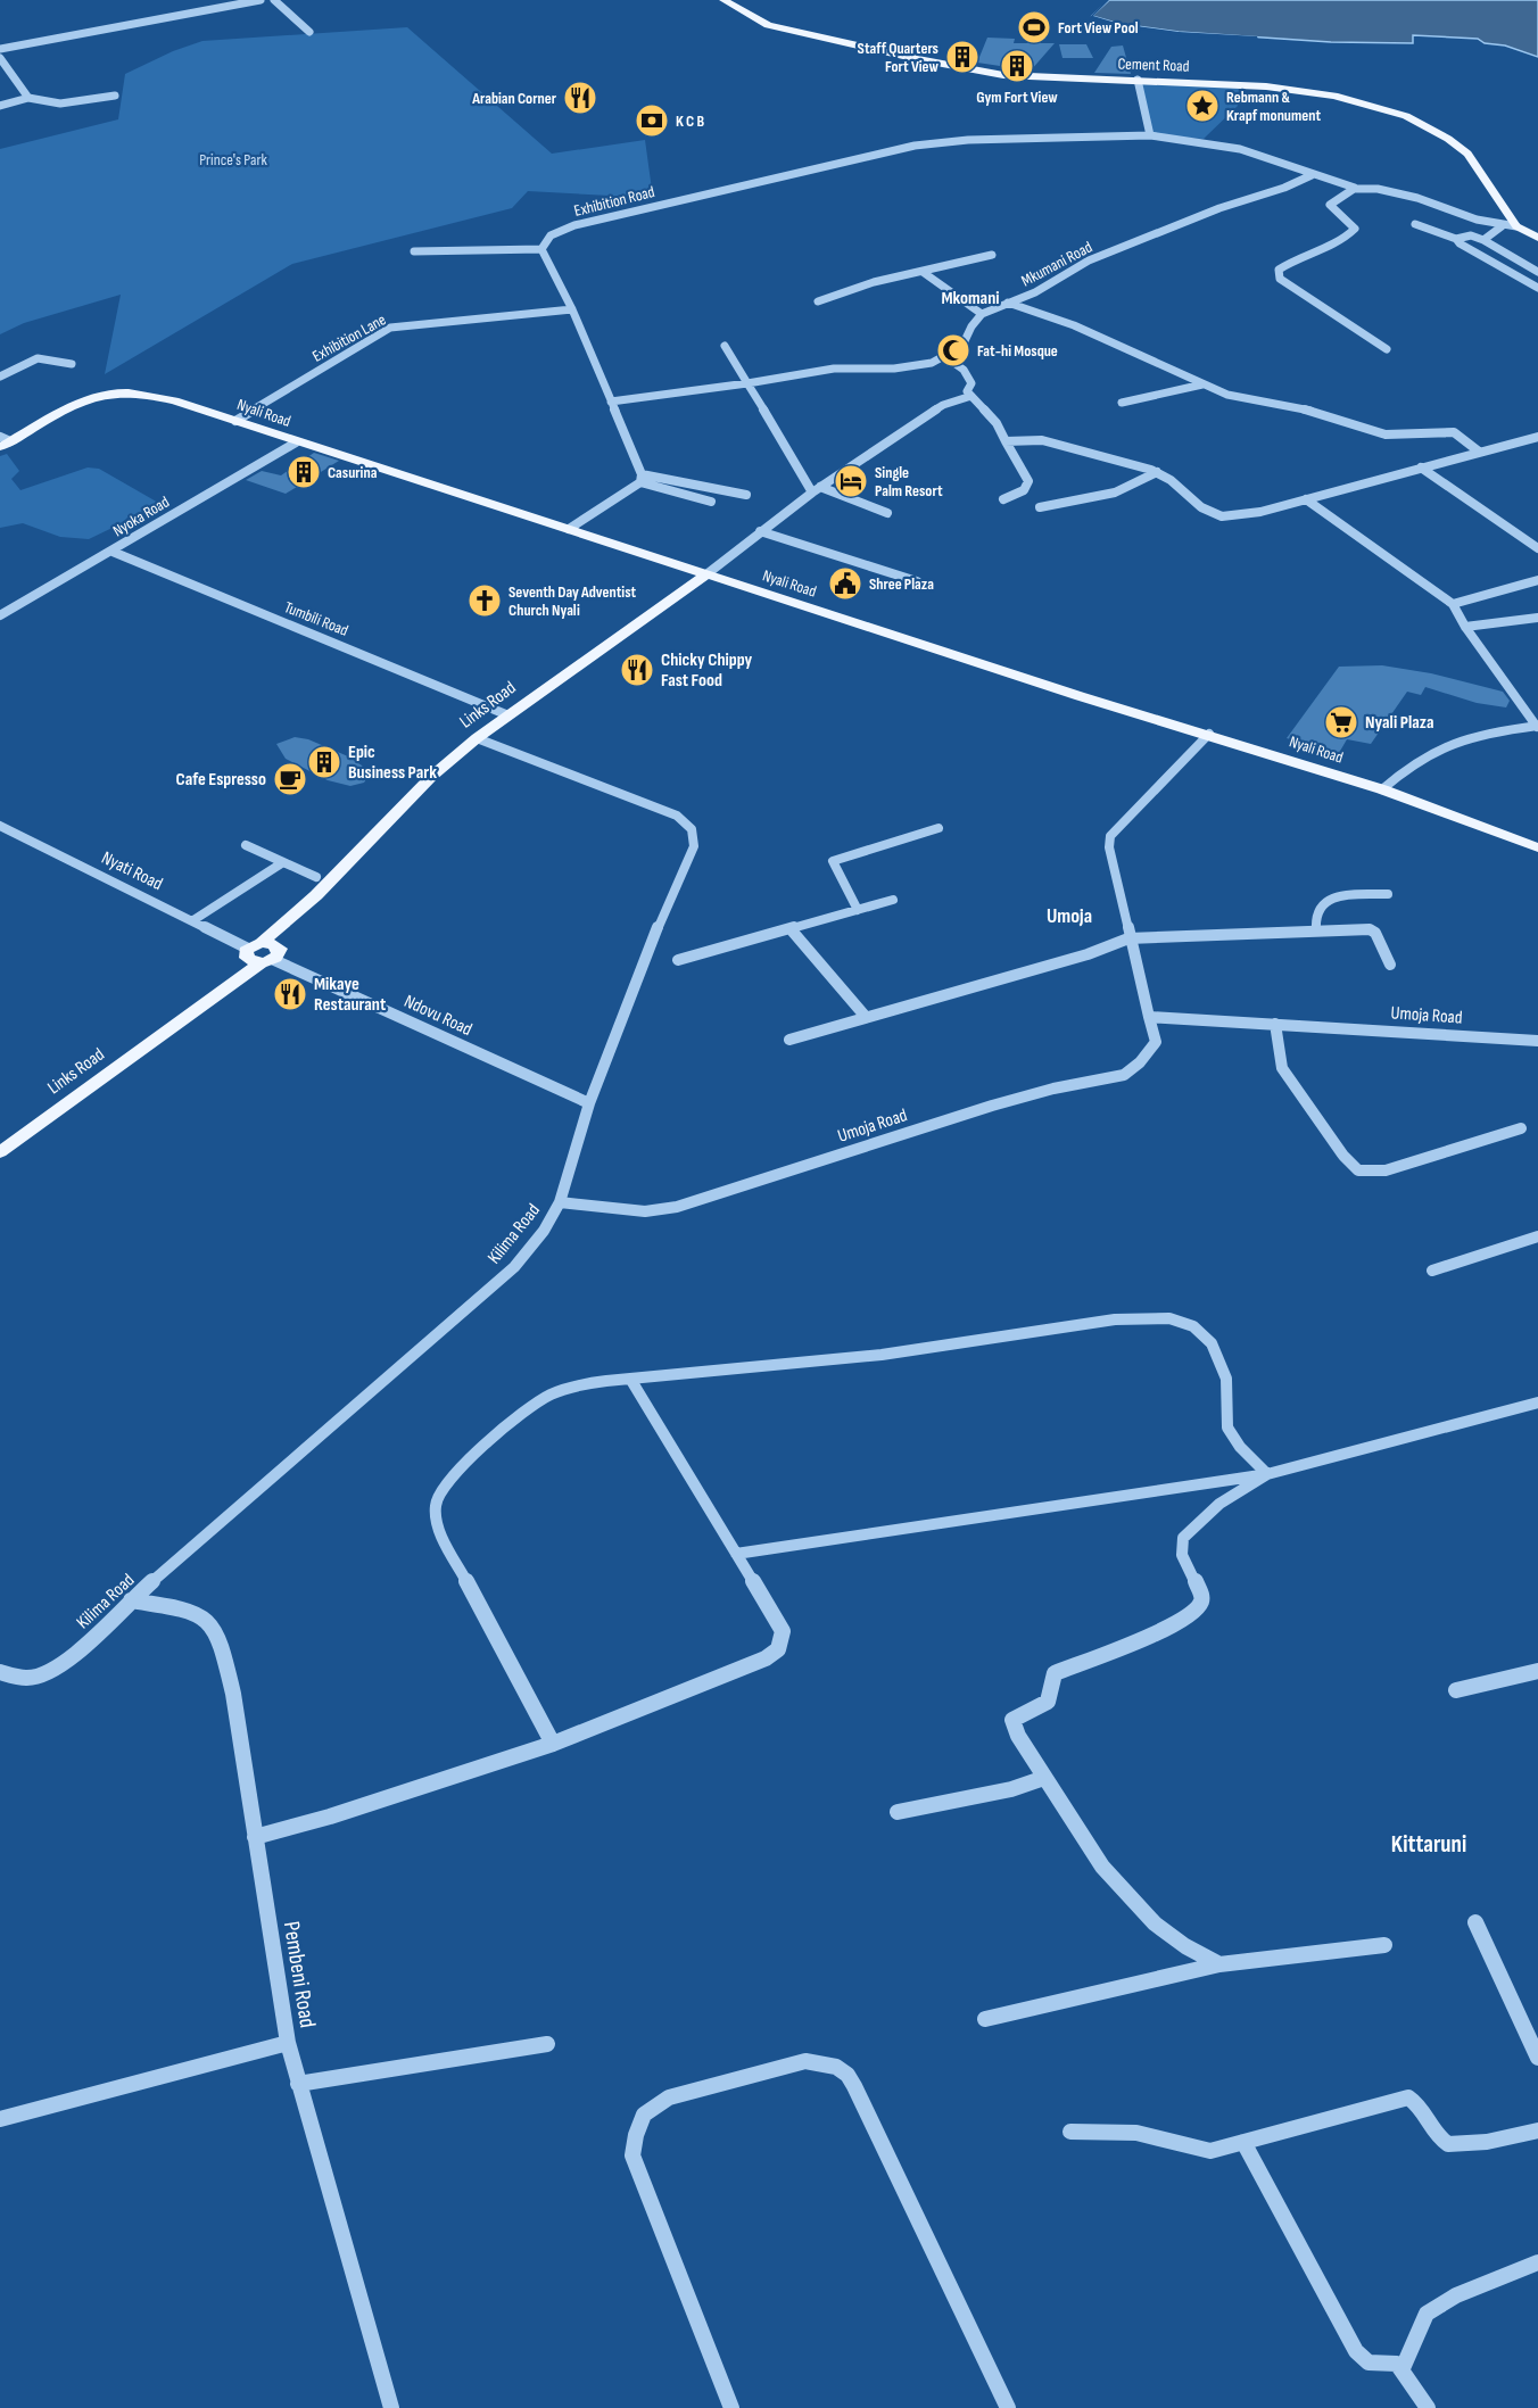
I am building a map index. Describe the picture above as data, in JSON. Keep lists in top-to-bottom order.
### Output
{
  "streets": {
    "main road": ["Cement Road", "Nyali Road", "Links Road"],
    "street": [
      "Exhibition Road",
      "Mkumani Road",
      "Exhibition Lane",
      "Nyoka Road",
      "Tumbili Road",
      "Nyati Road",
      "Ndovu Road",
      "Umoja Road",
      "Kilima Road",
      "Pembeni Road"
    ]
  },
  "crossings": [
    ["Cement Road", "Exhibition Road"],
    ["Exhibition Road", "Mkumani Road"],
    ["Exhibition Lane", "Nyali Road"],
    ["Nyali Road", "Nyoka Road"],
    ["Nyali Road", "Links Road"],
    ["Nyali Road", "Umoja Road"],
    ["Nyoka Road", "Tumbili Road"],
    ["Tumbili Road", "Links Road"],
    ["Links Road", "Nyati Road"],
    ["Links Road", "Ndovu Road"],
    ["Links Road", "Kilima Road"],
    ["Nyati Road", "Ndovu Road"],
    ["Ndovu Road", "Kilima Road"],
    ["Umoja Road", "Kilima Road"],
    ["Kilima Road", "Pembeni Road"]
  ],
  "districts": ["Mkomani", "Umoja", "Kittaruni"],
  "parks": ["Prince's Park"],
  "places": {
    "sports": ["Fort View Pool"],
    "building": [
      "Staff Quarters Fort View",
      "Gym Fort View",
      "Casurina",
      "Epic Business Park"
    ],
    "restaurant": ["Arabian Corner", "Chicky Chippy Fast Food", "Mikaye Restaurant"],
    "place": ["Rebmann & Krapf monument"],
    "bank": ["K C B"],
    "mosque": ["Fat-hi Mosque"],
    "hotel": ["Single Palm Resort"],
    "public building": ["Shree Plaza"],
    "church": ["Seventh Day Adventist Church Nyali"],
    "supermarket": ["Nyali Plaza"],
    "cafe": ["Cafe Espresso"]
  }
}
